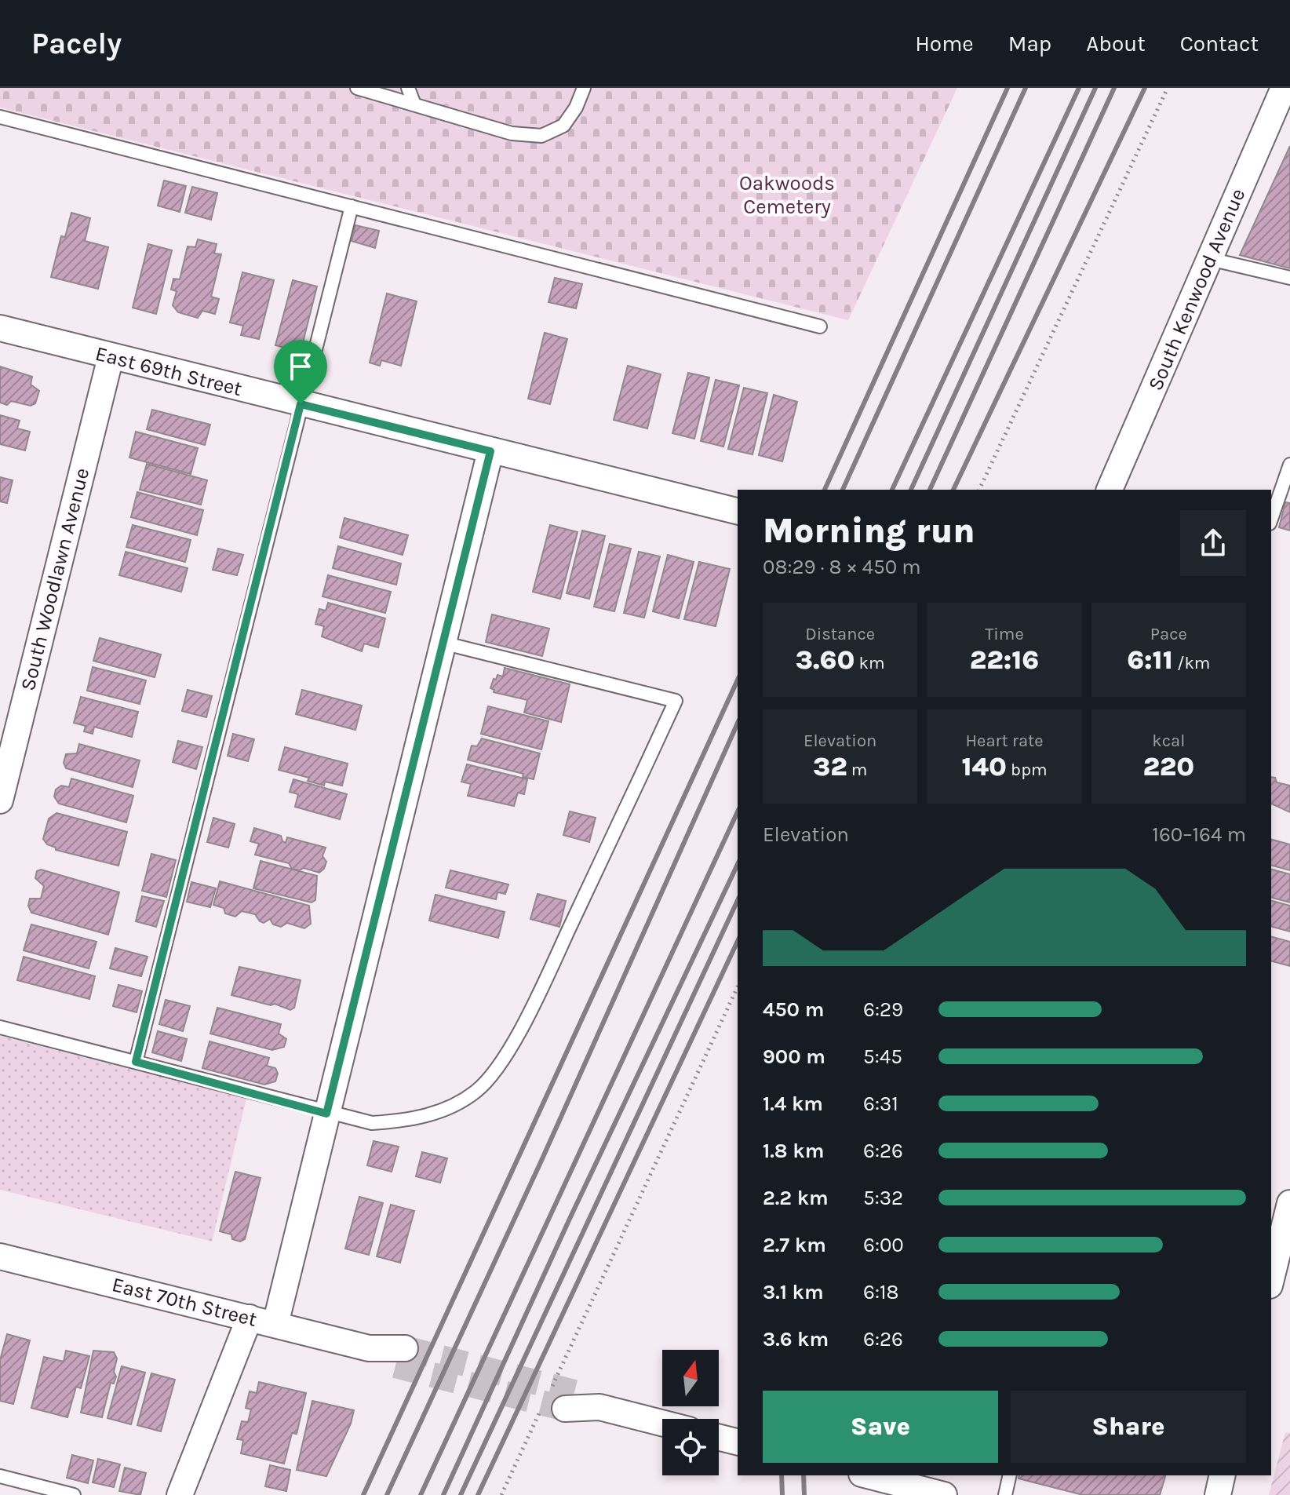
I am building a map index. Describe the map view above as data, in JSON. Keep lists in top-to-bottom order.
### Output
{
  "streets": {
    "street": [
      "South Kenwood Avenue",
      "East 69th Street",
      "South Woodlawn Avenue",
      "East 70th Street"
    ]
  },
  "crossings": [
    ["East 69th Street", "South Woodlawn Avenue"]
  ],
  "parks": ["Oakwoods Cemetery"],
  "north": "top",
  "page": {
    "header": "Pacely",
    "nav": [
      "Home",
      "Map",
      "About",
      "Contact"
    ],
    "heading": ["Morning run", "08:29 · 8 × 450 m"],
    "stats": [
      ["Distance", "3.60 km"],
      ["Time", "22:16"],
      ["Pace", "6:11 /km"],
      ["Elevation", "32 m"],
      ["Heart rate", "140 bpm"],
      ["kcal", "220"]
    ],
    "chart": ["Elevation", "160–164 m"],
    "list": [
      {
        "name": "450 m",
        "note": "6:29"
      },
      {
        "name": "900 m",
        "note": "5:45"
      },
      {
        "name": "1.4 km",
        "note": "6:31"
      },
      {
        "name": "1.8 km",
        "note": "6:26"
      },
      {
        "name": "2.2 km",
        "note": "5:32"
      },
      {
        "name": "2.7 km",
        "note": "6:00"
      },
      {
        "name": "3.1 km",
        "note": "6:18"
      },
      {
        "name": "3.6 km",
        "note": "6:26"
      }
    ],
    "buttons": ["Save", "Share"]
  }
}
